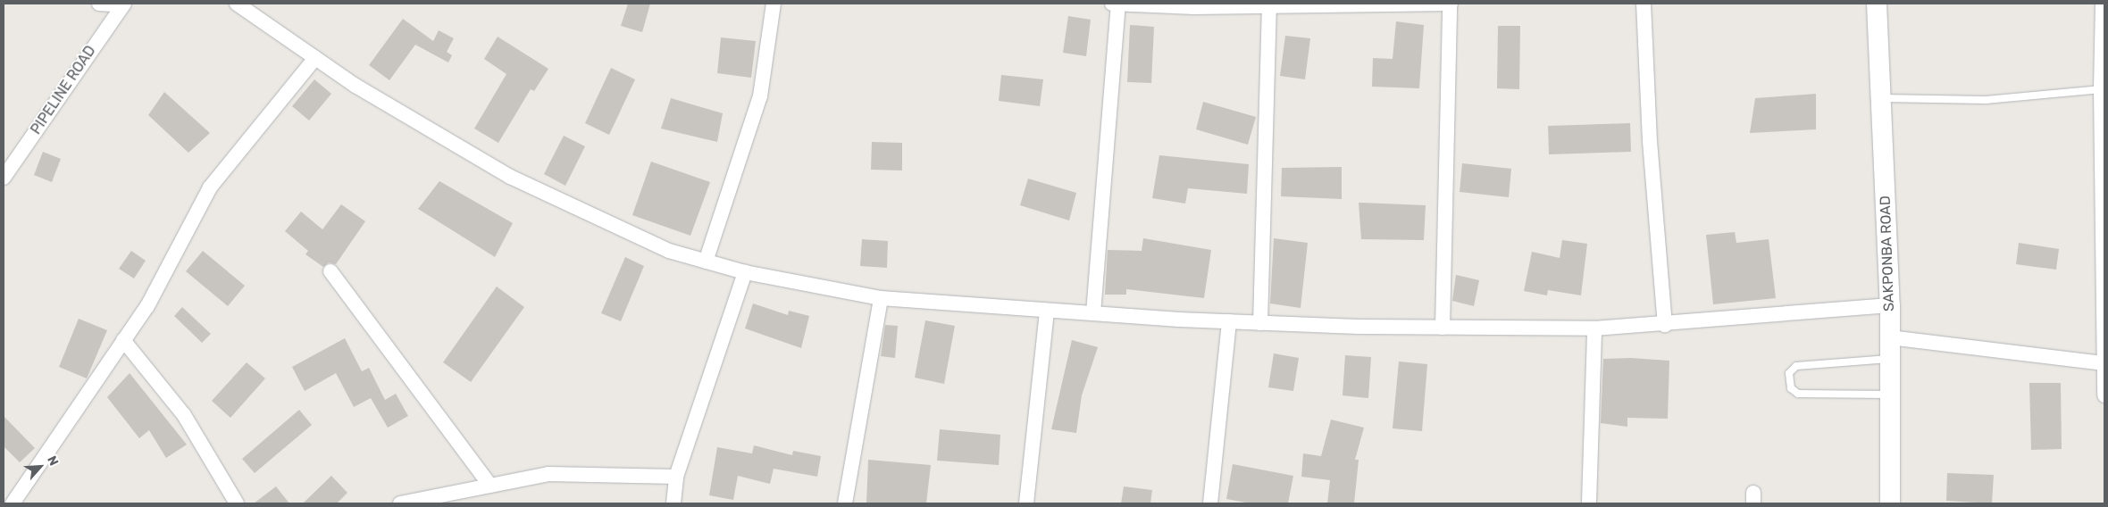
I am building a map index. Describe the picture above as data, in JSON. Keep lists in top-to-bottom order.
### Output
{
  "streets": {
    "main road": ["SAKPONBA ROAD"],
    "street": ["PIPELINE ROAD"]
  },
  "north": "top right"
}
